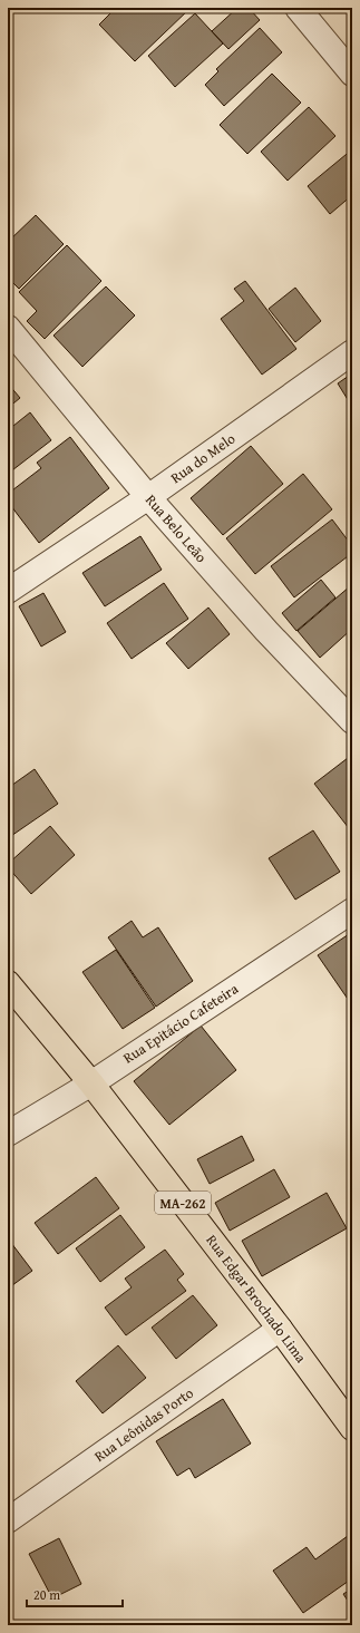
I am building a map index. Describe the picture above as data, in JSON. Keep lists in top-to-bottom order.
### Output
{
  "streets": {
    "main road": ["MA-262", "Rua Edgar Brochado Lima"],
    "street": [
      "Rua do Melo",
      "Rua Belo Leão",
      "Rua Epitácio Cafeteira",
      "Rua Leônidas Porto"
    ]
  },
  "crossings": [
    ["Rua do Melo", "Rua Belo Leão"],
    ["Rua Epitácio Cafeteira", "Rua Edgar Brochado Lima"],
    ["Rua Edgar Brochado Lima", "Rua Leônidas Porto"]
  ],
  "scale_bar": "20 m"
}
